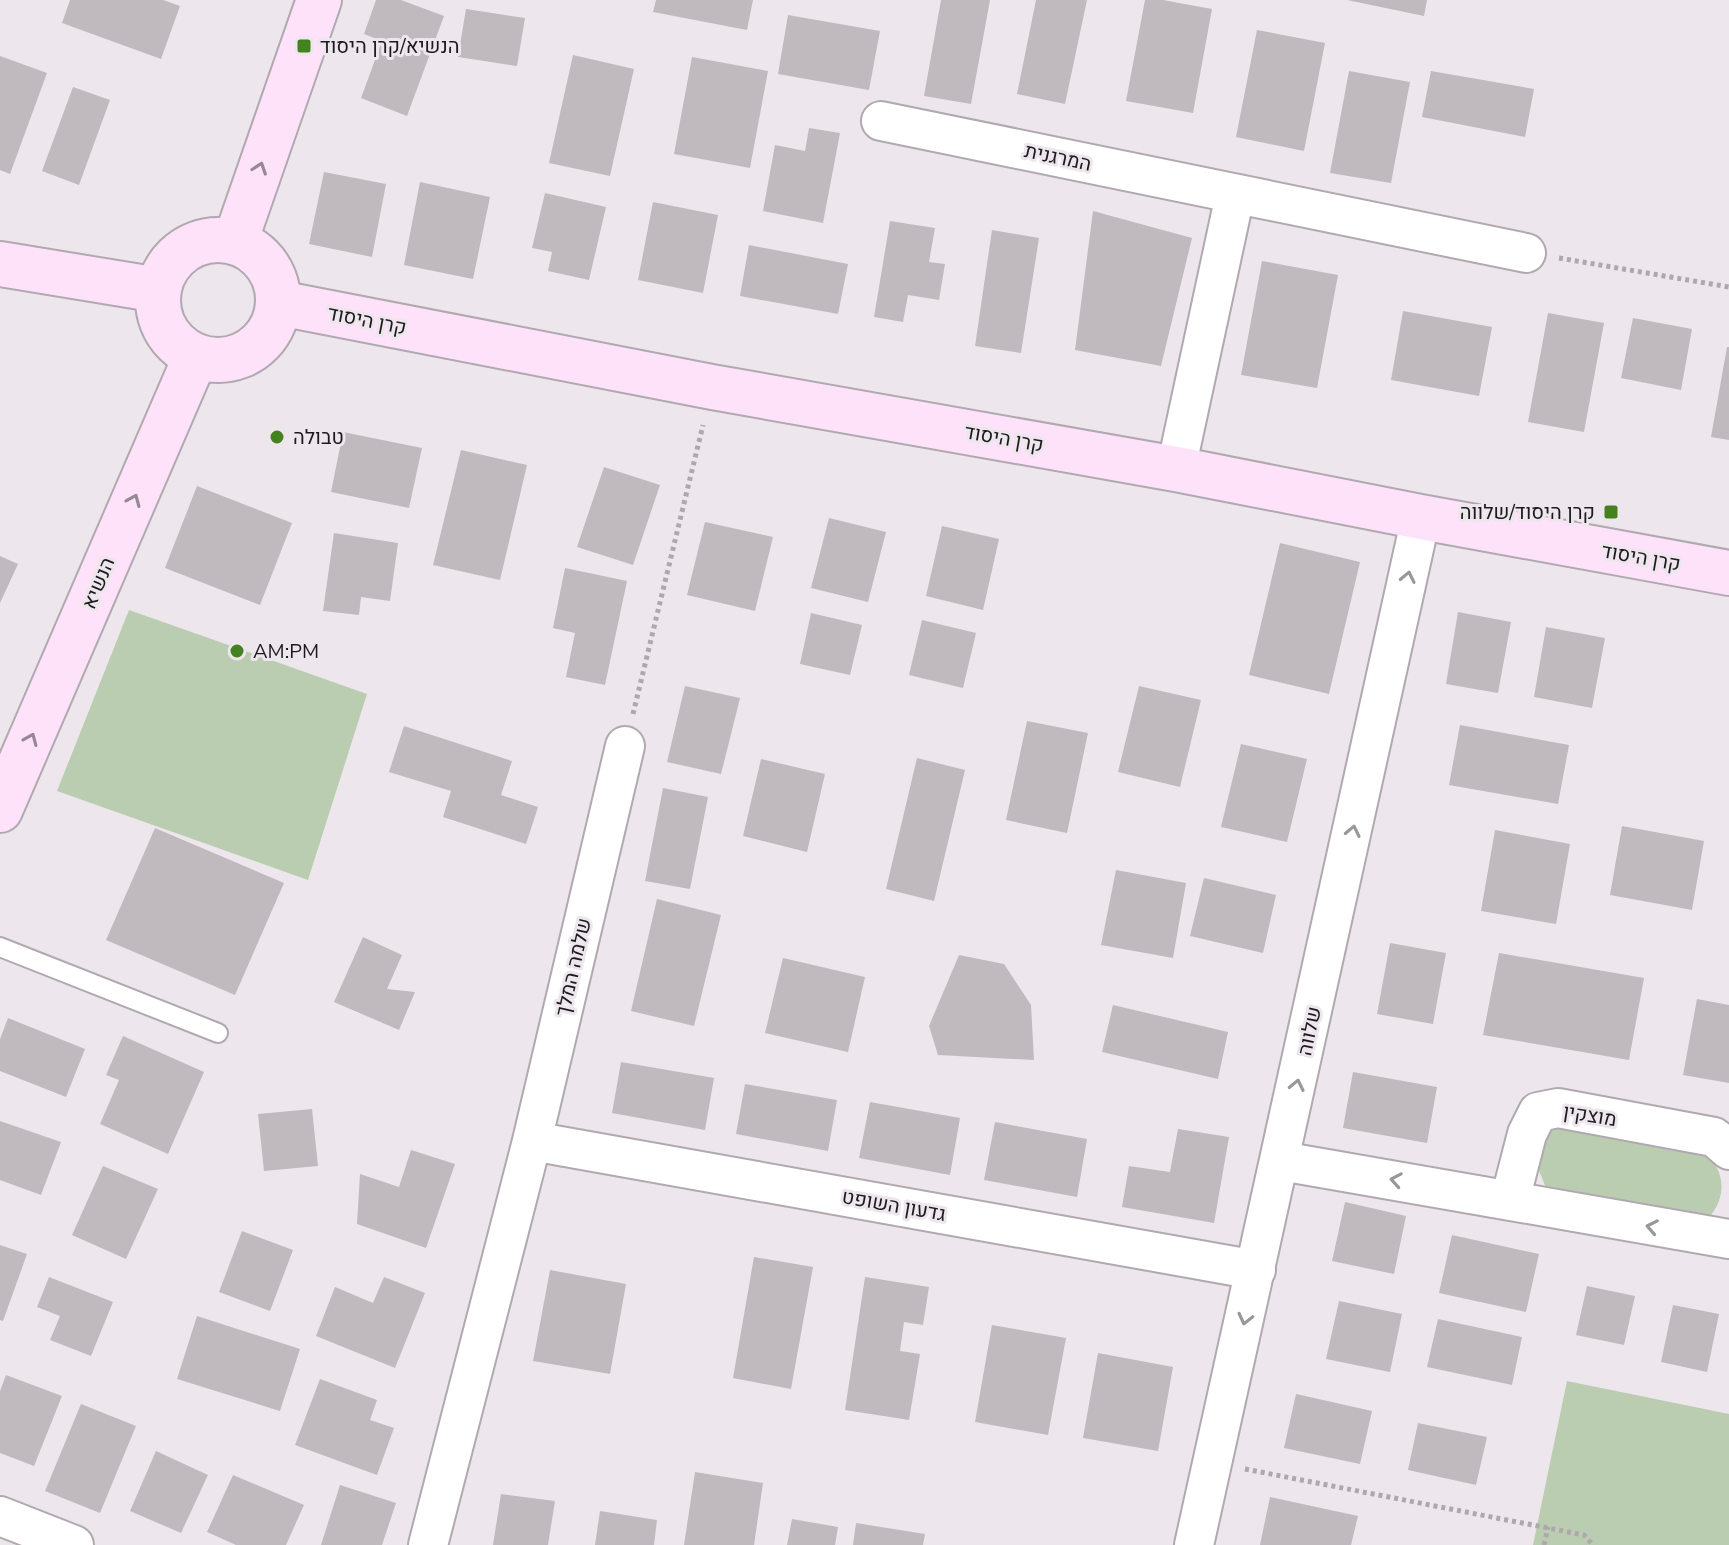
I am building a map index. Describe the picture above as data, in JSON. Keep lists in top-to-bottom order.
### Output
{
  "streets": {
    "street": [
      "המרגנית",
      "קרן היסוד",
      "הנשיא",
      "שלמה המלך",
      "שלווה",
      "מוצקין",
      "גדעון השופט"
    ]
  },
  "crossings": [
    ["קרן היסוד", "הנשיא"],
    ["קרן היסוד", "שלווה"],
    ["שלמה המלך", "גדעון השופט"],
    ["שלווה", "גדעון השופט"]
  ],
  "one_way": ["הנשיא"],
  "places": {
    "transit": ["הנשיא/קרן היסוד", "קרן היסוד/שלווה"],
    "other": ["טבולה", "AM:PM"]
  }
}
